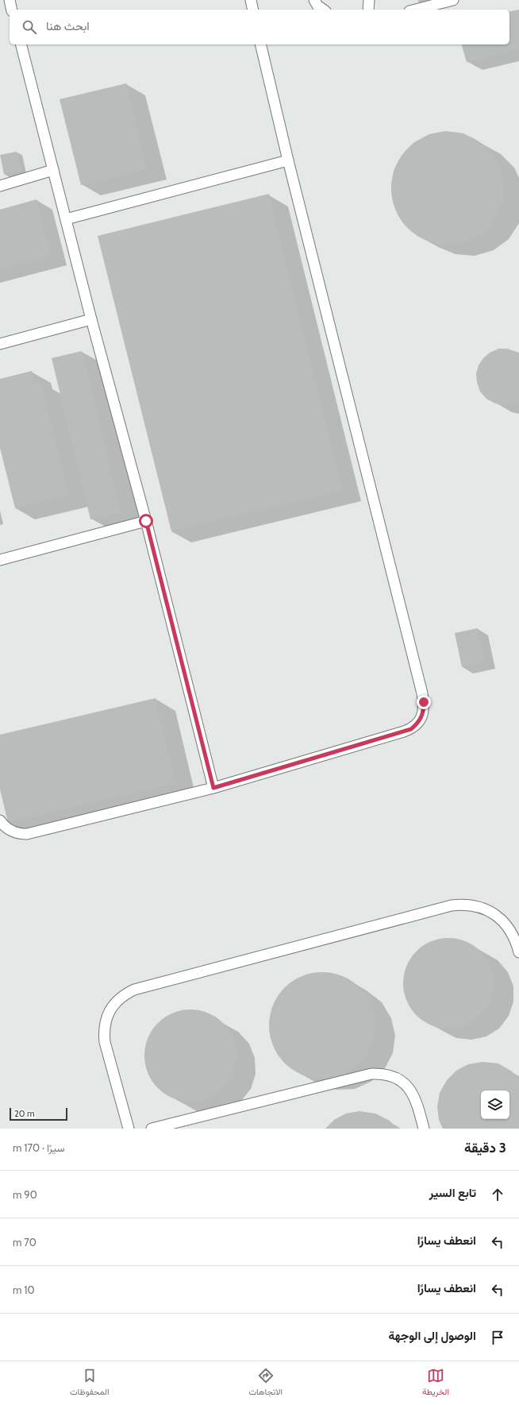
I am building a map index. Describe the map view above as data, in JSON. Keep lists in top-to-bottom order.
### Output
{
  "scale_bar": "20 m",
  "page": {
    "search": "ابحث هنا",
    "scale": "20 m",
    "heading": ["3 دقيقة", "سيرًا · 170 m"],
    "list": [
      ["تابع السير", "90 m"],
      ["انعطف يسارًا", "70 m"],
      ["انعطف يسارًا", "10 m"],
      "الوصول إلى الوجهة"
    ],
    "nav": ["الخريطة", "الاتجاهات", "المحفوظات"]
  }
}
